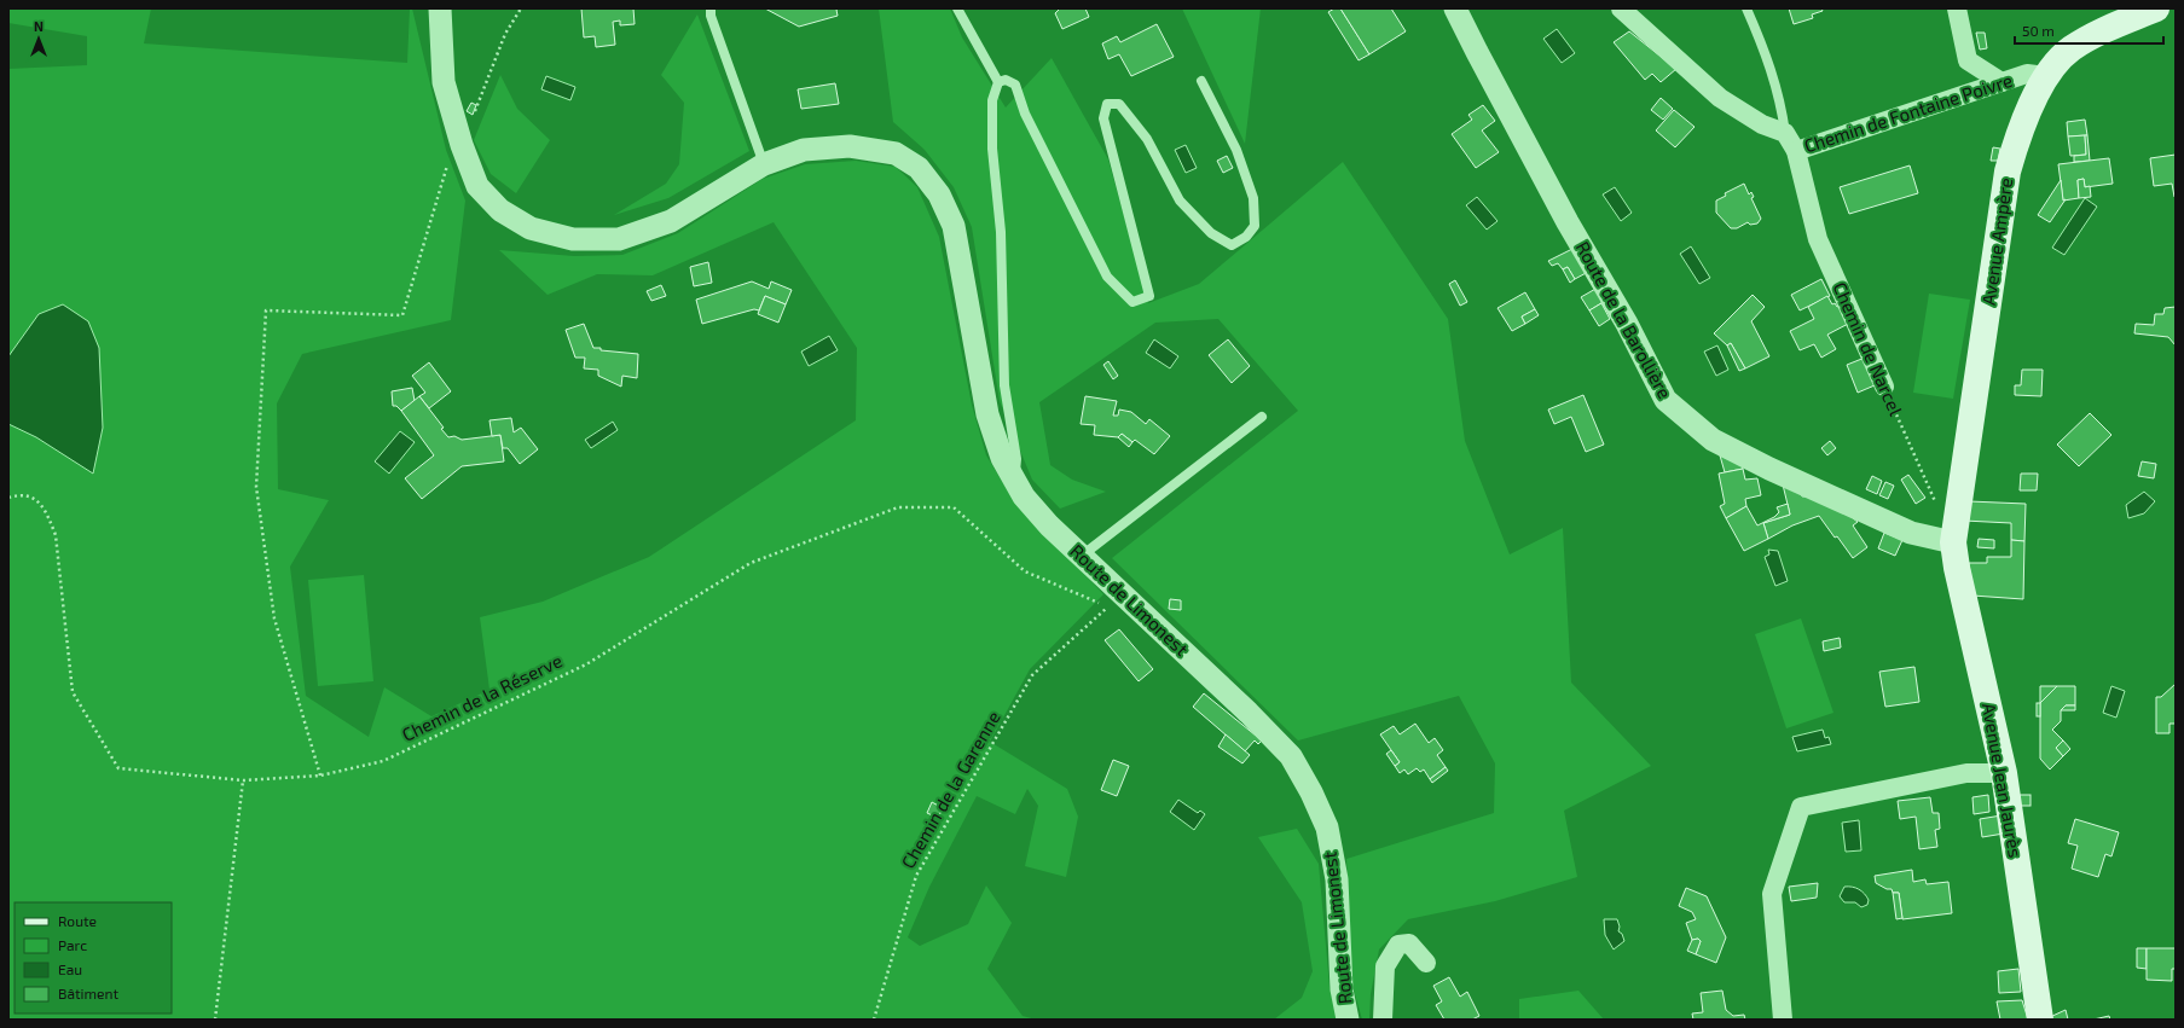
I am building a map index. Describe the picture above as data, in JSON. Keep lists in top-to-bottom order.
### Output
{
  "streets": {
    "main road": ["Avenue Ampère", "Avenue Jean Jaurès"],
    "street": [
      "Chemin de Fontaine Poivre",
      "Route de la Barollière",
      "Chemin de Narcel",
      "Route de Limonest"
    ],
    "path": ["Chemin de la Réserve", "Chemin de la Garenne"]
  },
  "crossings": [
    ["Chemin de Fontaine Poivre", "Avenue Ampère"],
    ["Chemin de Fontaine Poivre", "Chemin de Narcel"],
    ["Avenue Ampère", "Route de la Barollière"],
    ["Avenue Ampère", "Avenue Jean Jaurès"],
    ["Route de la Barollière", "Avenue Jean Jaurès"],
    ["Chemin de la Réserve", "Chemin de la Garenne"]
  ],
  "legend": [
    "Route",
    "Parc",
    "Eau",
    "Bâtiment"
  ],
  "scale_bar": "50 m",
  "north": "top"
}
